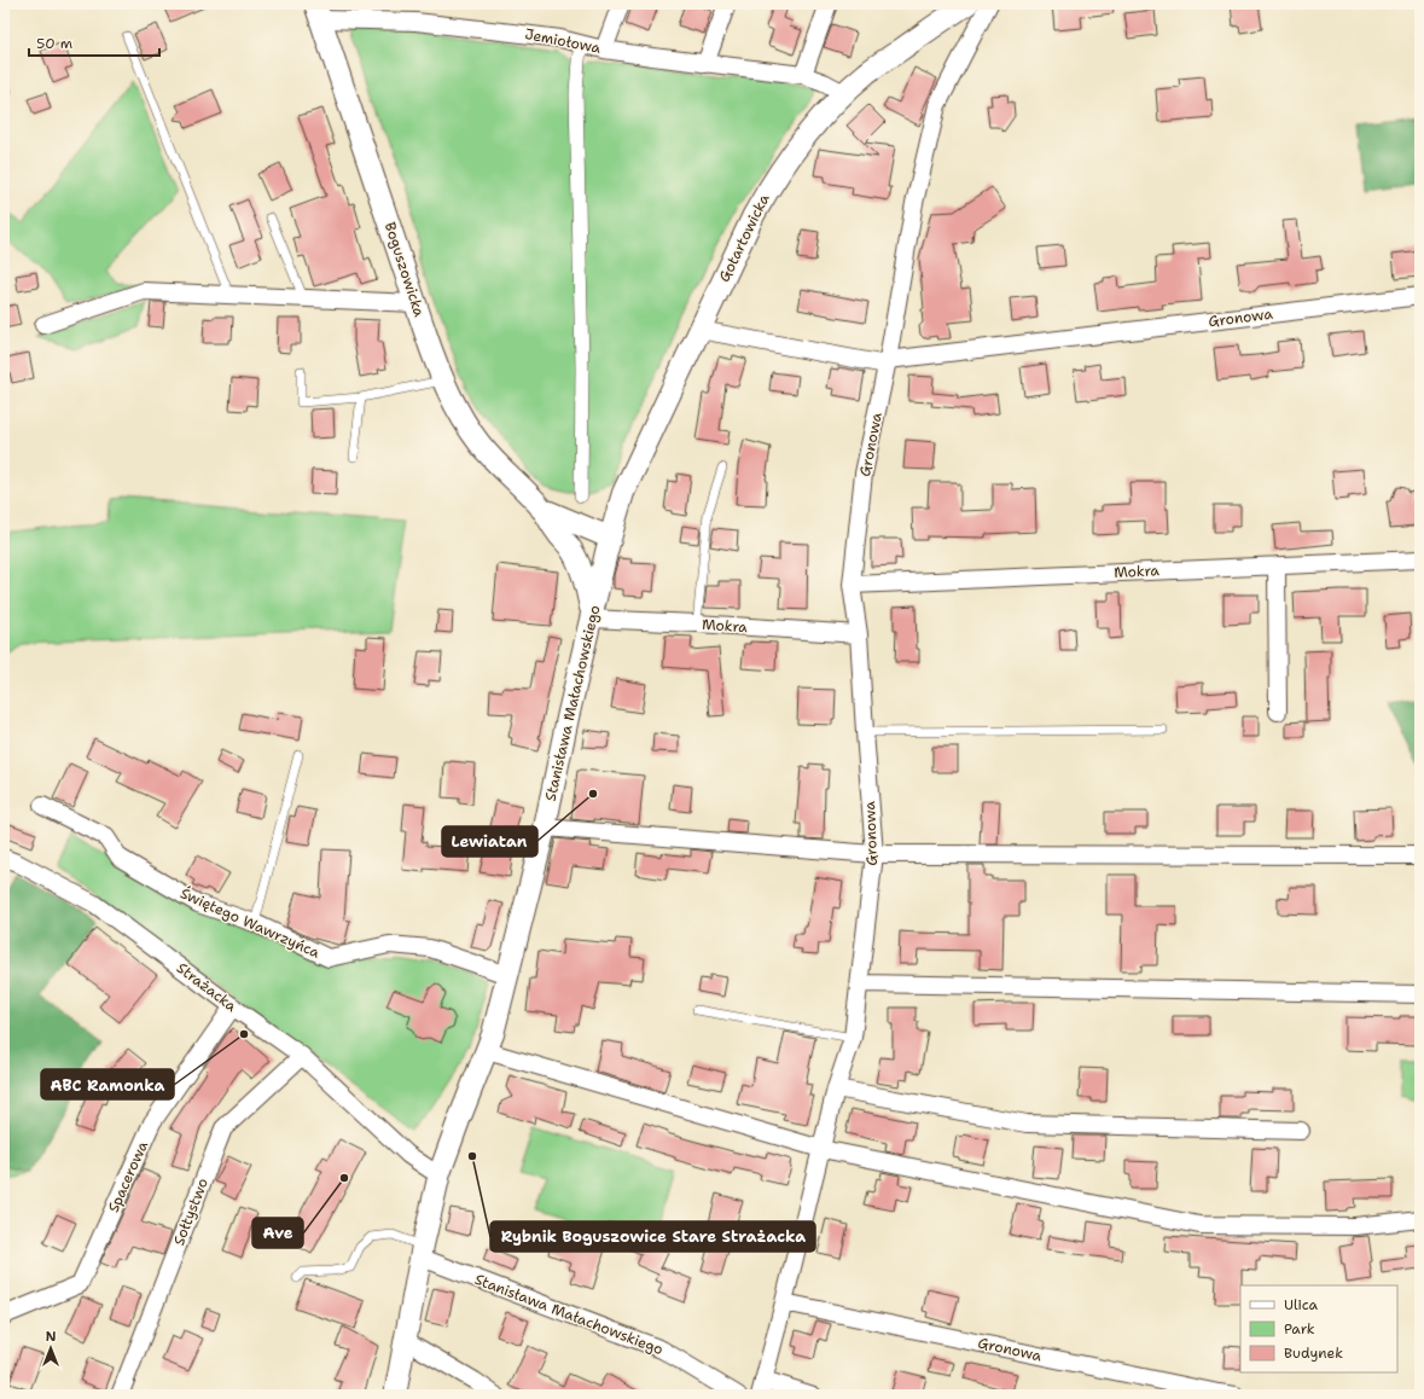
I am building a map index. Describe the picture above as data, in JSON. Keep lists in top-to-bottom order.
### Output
{
  "streets": {
    "street": [
      "Jemiołowa",
      "Gotartowicka",
      "Boguszowicka",
      "Gronowa",
      "Mokra",
      "Stanisława Małachowskiego",
      "Świętego Wawrzyńca",
      "Strażacka",
      "Spacerowa",
      "Sołtystwo"
    ]
  },
  "crossings": [
    ["Jemiołowa", "Gotartowicka"],
    ["Jemiołowa", "Boguszowicka"],
    ["Gotartowicka", "Boguszowicka"],
    ["Gotartowicka", "Stanisława Małachowskiego"],
    ["Boguszowicka", "Mokra"],
    ["Boguszowicka", "Stanisława Małachowskiego"],
    ["Gronowa", "Mokra"],
    ["Mokra", "Stanisława Małachowskiego"],
    ["Stanisława Małachowskiego", "Świętego Wawrzyńca"],
    ["Stanisława Małachowskiego", "Strażacka"],
    ["Strażacka", "Spacerowa"],
    ["Strażacka", "Sołtystwo"]
  ],
  "places": [
    "Lewiatan",
    "ABC Ramonka",
    "Rybnik Boguszowice Stare Strażacka",
    "Ave"
  ],
  "legend": ["Ulica", "Park", "Budynek"],
  "scale_bar": "50 m",
  "north": "top"
}
